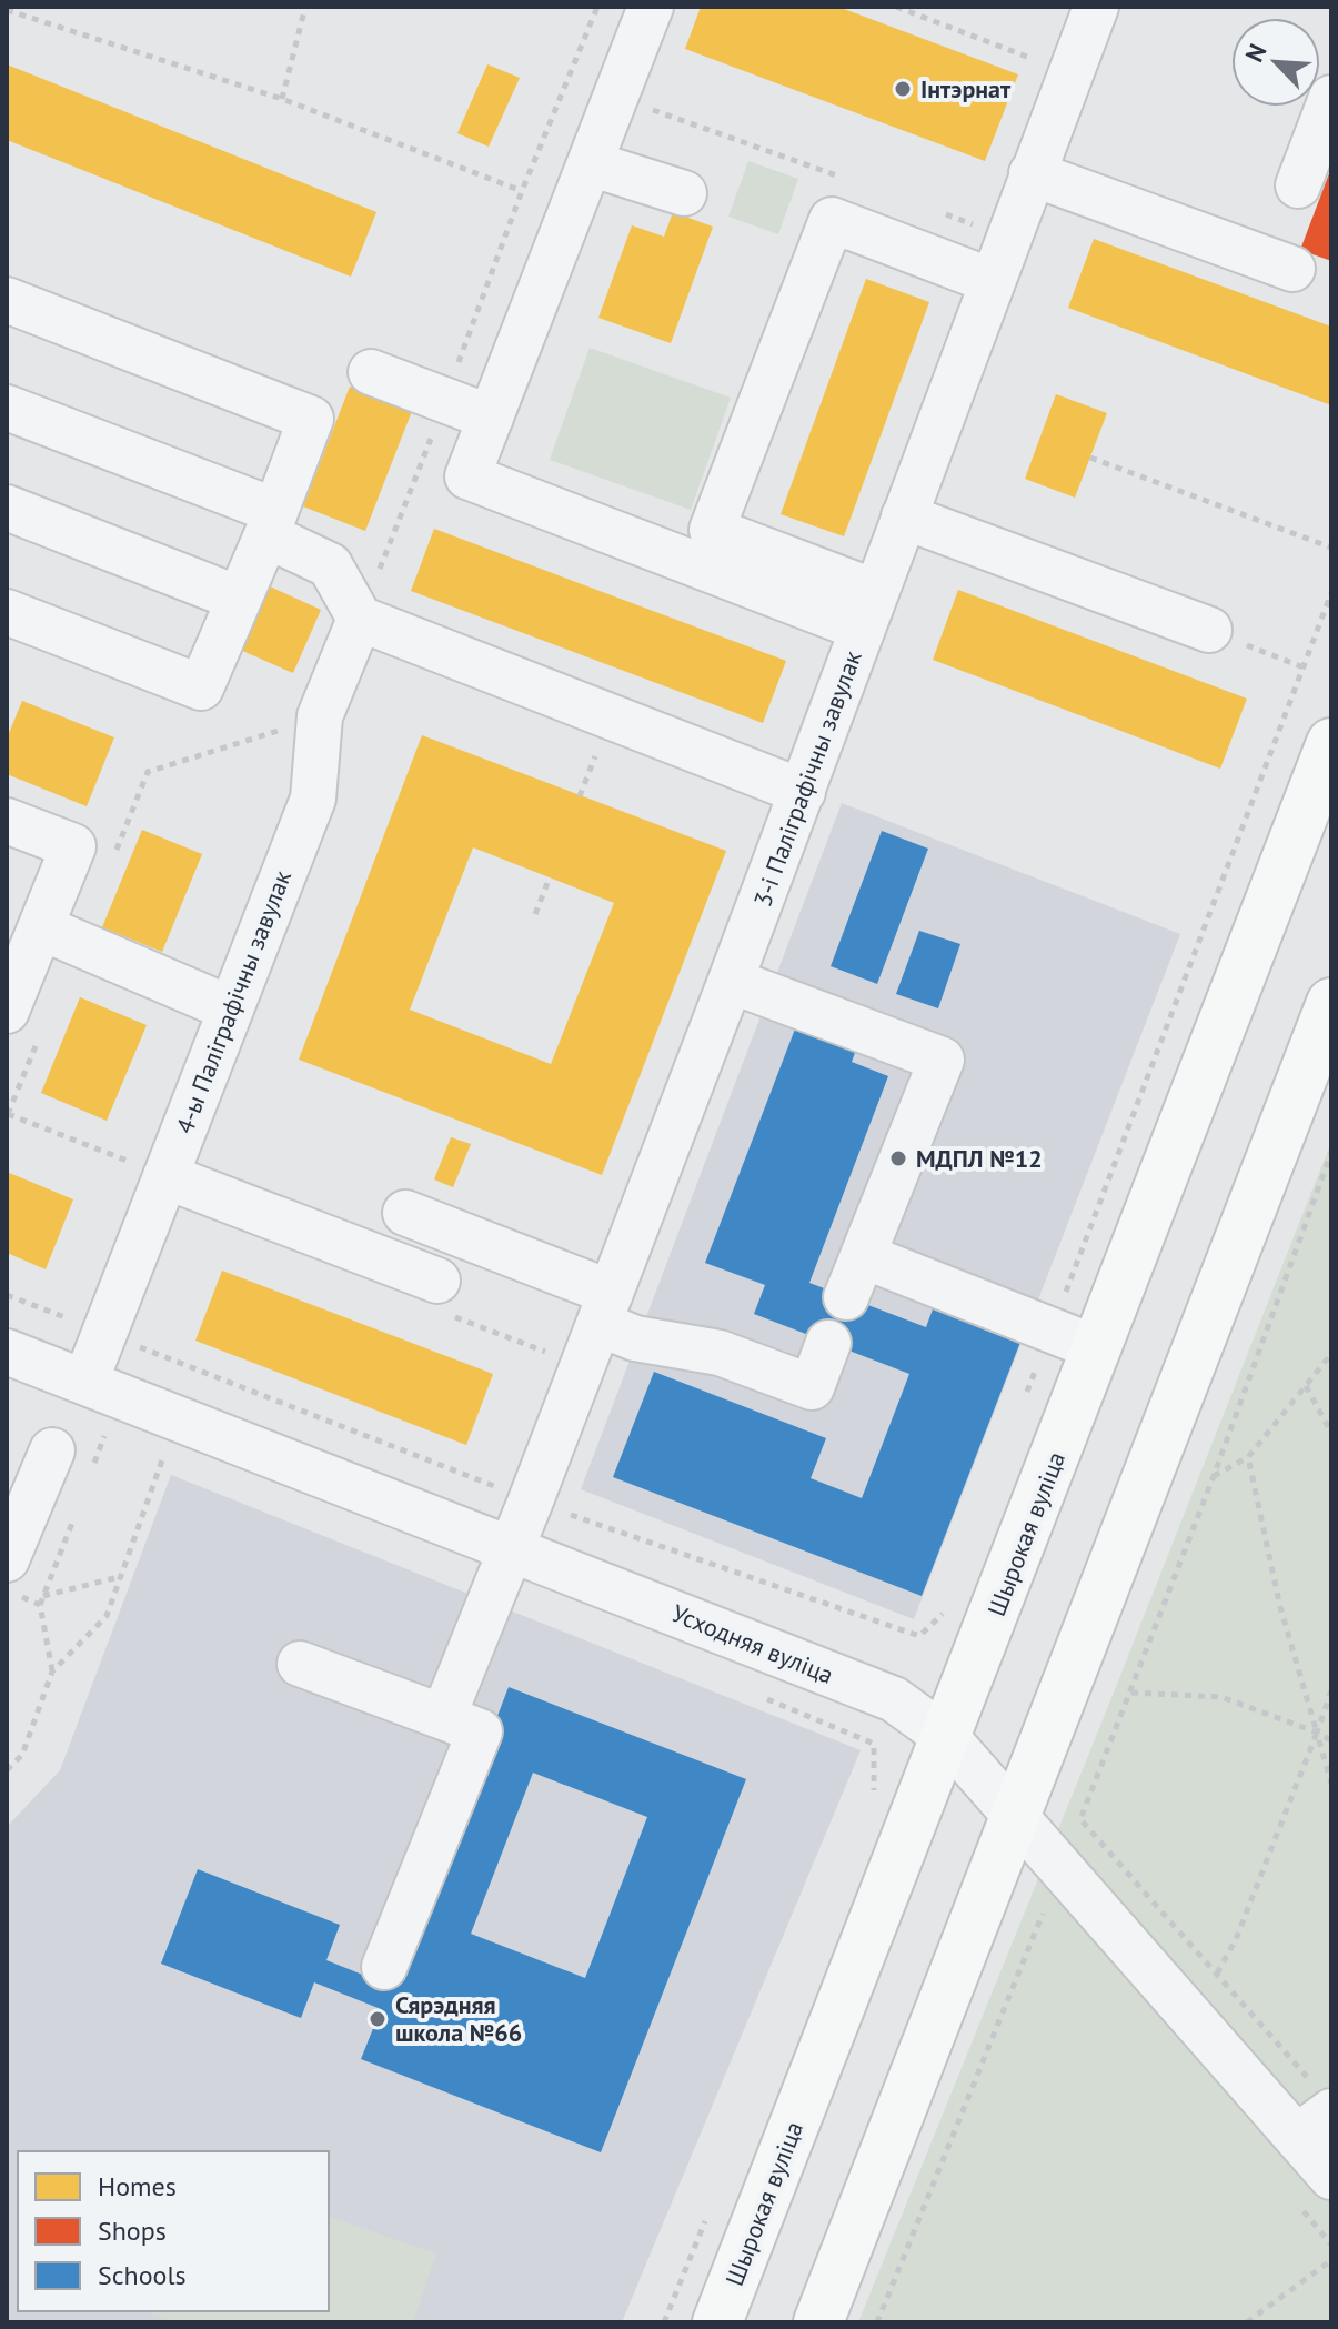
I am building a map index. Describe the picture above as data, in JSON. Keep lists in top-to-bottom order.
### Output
{
  "streets": {
    "main road": ["Шырокая вуліца"],
    "street": ["3-і Паліграфічны завулак", "4-ы Паліграфічны завулак", "Усходняя вуліца"]
  },
  "crossings": [
    ["3-і Паліграфічны завулак", "Усходняя вуліца"],
    ["4-ы Паліграфічны завулак", "Усходняя вуліца"],
    ["Шырокая вуліца", "Усходняя вуліца"]
  ],
  "places": ["Інтэрнат", "МДПЛ №12", "Сярэдняя школа №66"],
  "legend": ["Homes", "Shops", "Schools"],
  "north": "top left"
}
